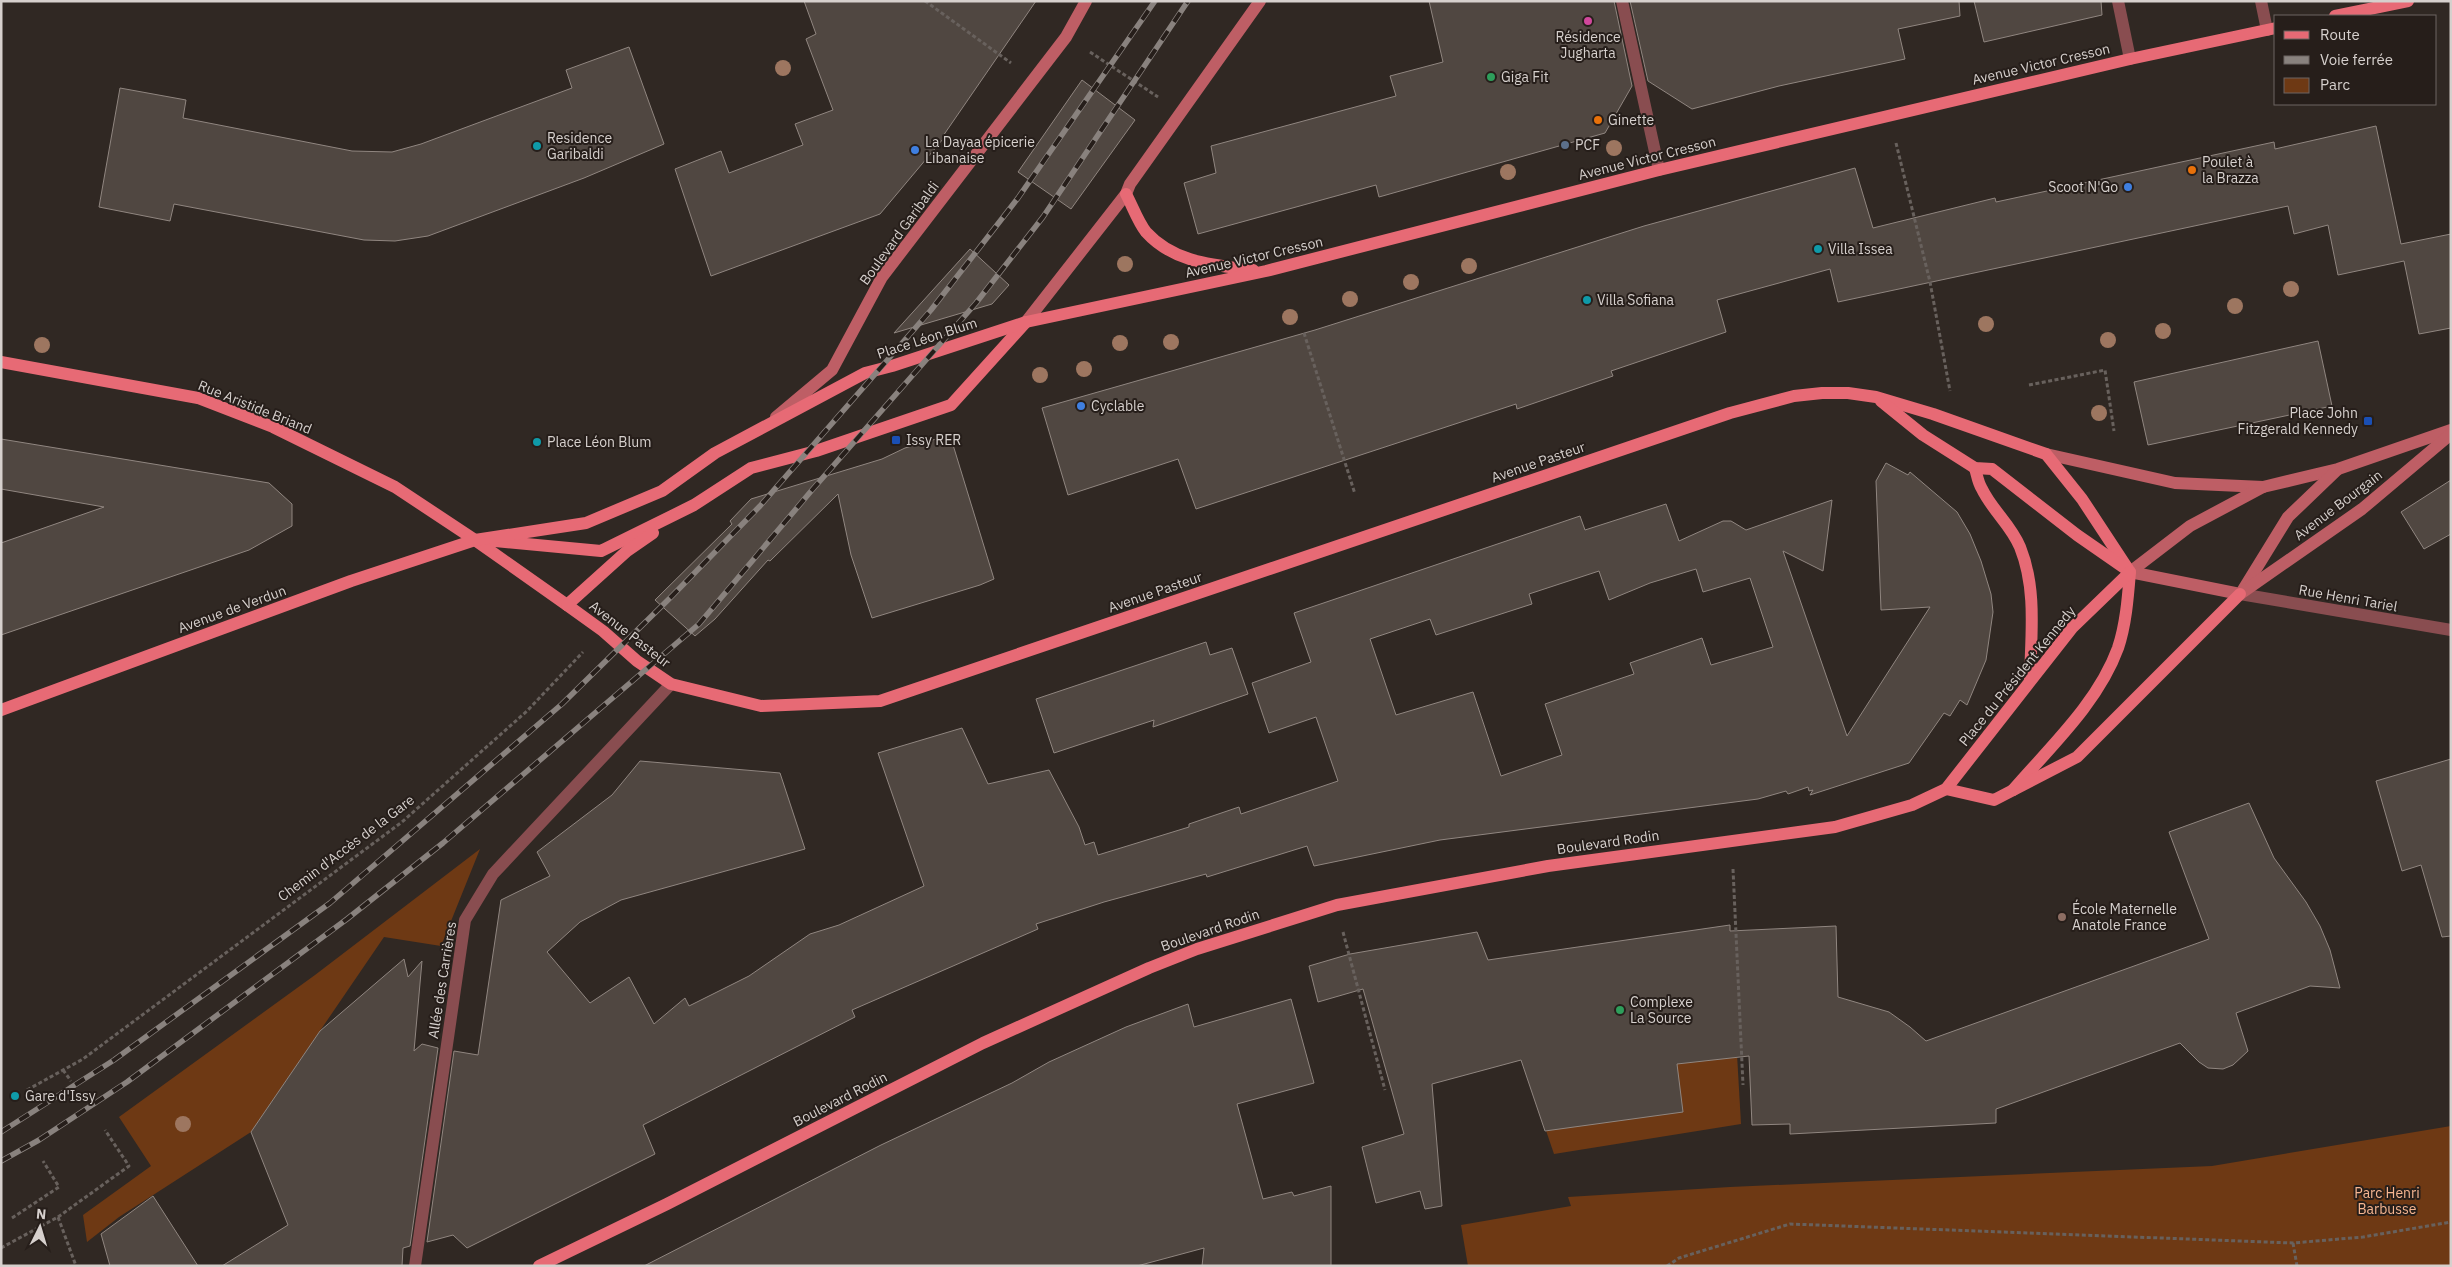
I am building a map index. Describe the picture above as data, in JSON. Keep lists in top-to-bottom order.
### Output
{
  "streets": {
    "main road": [
      "Avenue Victor Cresson",
      "Boulevard Garibaldi",
      "Place Léon Blum",
      "Rue Aristide Briand",
      "Avenue Pasteur",
      "Avenue Bourgain",
      "Avenue de Verdun",
      "Place du Président Kennedy",
      "Boulevard Rodin"
    ],
    "street": ["Rue Henri Tariel", "Allée des Carrières"],
    "path": ["Chemin d'Accès de la Gare"]
  },
  "crossings": [
    ["Avenue Victor Cresson", "Place Léon Blum"],
    ["Boulevard Garibaldi", "Place Léon Blum"],
    ["Place Léon Blum", "Rue Aristide Briand"],
    ["Place Léon Blum", "Avenue Pasteur"],
    ["Place Léon Blum", "Avenue de Verdun"],
    ["Rue Aristide Briand", "Avenue Pasteur"],
    ["Rue Aristide Briand", "Avenue de Verdun"],
    ["Avenue Pasteur", "Avenue de Verdun"],
    ["Avenue Pasteur", "Chemin d'Accès de la Gare"],
    ["Avenue Pasteur", "Allée des Carrières"],
    ["Avenue Bourgain", "Rue Henri Tariel"],
    ["Avenue Bourgain", "Place du Président Kennedy"],
    ["Place du Président Kennedy", "Boulevard Rodin"]
  ],
  "parks": ["Parc Henri Barbusse"],
  "places": {
    "other": [
      "Résidence Jugharta",
      "Giga Fit",
      "Ginette",
      "PCF",
      "Residence Garibaldi",
      "La Dayaa épicerie Libanaise",
      "Poulet à la Brazza",
      "Scoot N'Go",
      "Villa Issea",
      "Villa Sofiana",
      "Cyclable",
      "Place Léon Blum",
      "École Maternelle Anatole France",
      "Complexe La Source",
      "Gare d'Issy"
    ],
    "transit": ["Place John Fitzgerald Kennedy", "Issy RER"]
  },
  "legend": ["Route", "Voie ferrée", "Parc"],
  "north": "top"
}
